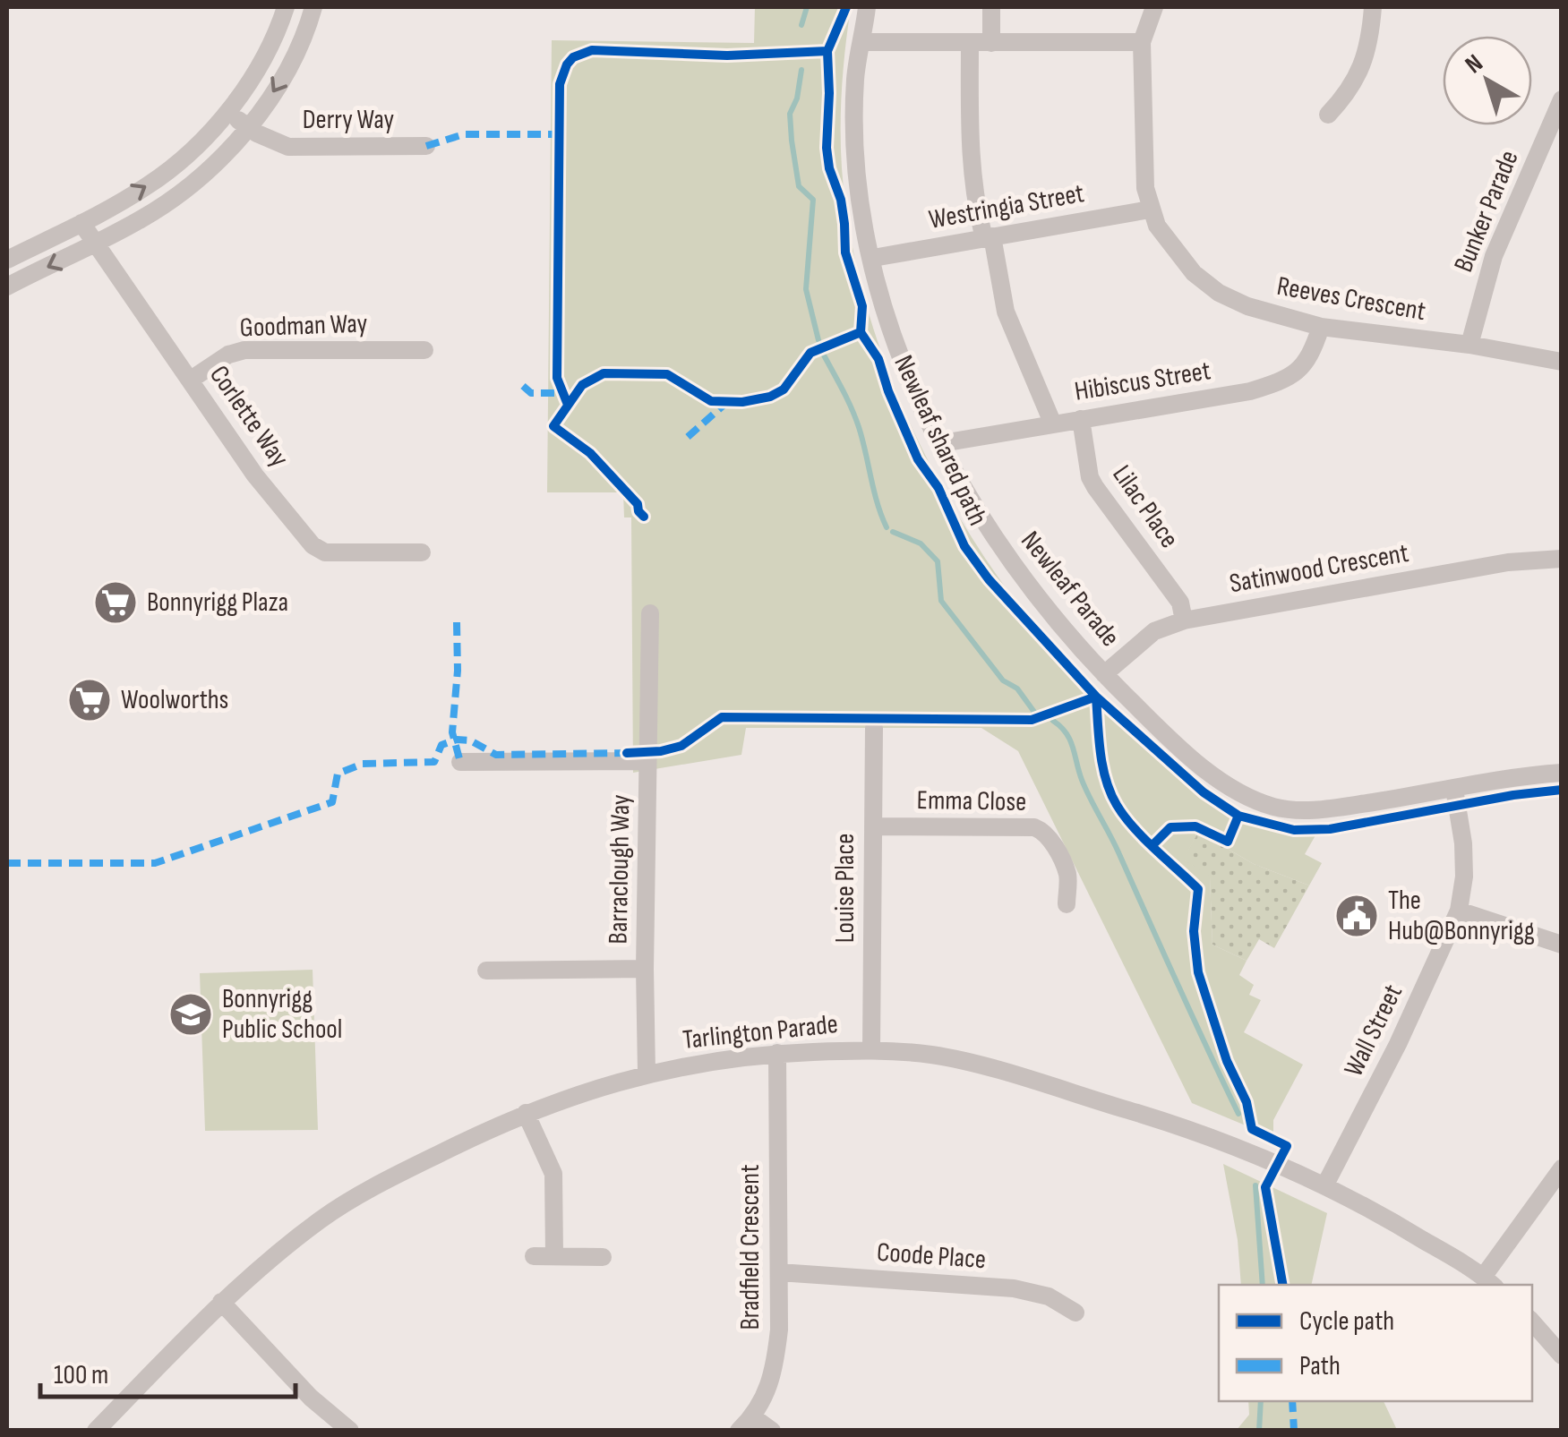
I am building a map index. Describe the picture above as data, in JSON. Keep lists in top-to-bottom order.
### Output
{
  "streets": {
    "street": [
      "Derry Way",
      "Westringia Street",
      "Bunker Parade",
      "Reeves Crescent",
      "Goodman Way",
      "Hibiscus Street",
      "Corlette Way",
      "Lilac Place",
      "Satinwood Crescent",
      "Newleaf Parade",
      "Emma Close",
      "Barraclough Way",
      "Louise Place",
      "Wall Street",
      "Tarlington Parade",
      "Bradfield Crescent",
      "Coode Place"
    ],
    "cycle path": ["Newleaf shared path"]
  },
  "crossings": [
    ["Westringia Street", "Reeves Crescent"],
    ["Westringia Street", "Newleaf Parade"],
    ["Bunker Parade", "Reeves Crescent"],
    ["Reeves Crescent", "Hibiscus Street"],
    ["Goodman Way", "Corlette Way"],
    ["Hibiscus Street", "Lilac Place"],
    ["Hibiscus Street", "Newleaf Parade"],
    ["Lilac Place", "Satinwood Crescent"],
    ["Satinwood Crescent", "Newleaf Parade"],
    ["Newleaf Parade", "Wall Street"],
    ["Emma Close", "Louise Place"],
    ["Barraclough Way", "Tarlington Parade"],
    ["Louise Place", "Tarlington Parade"],
    ["Wall Street", "Tarlington Parade"],
    ["Tarlington Parade", "Bradfield Crescent"],
    ["Bradfield Crescent", "Coode Place"]
  ],
  "places": {
    "supermarket": ["Bonnyrigg Plaza", "Woolworths"],
    "public building": ["The Hub@Bonnyrigg"],
    "school or university": ["Bonnyrigg Public School"]
  },
  "legend": ["Cycle path", "Path"],
  "scale_bar": "100 m",
  "north": "top left"
}
